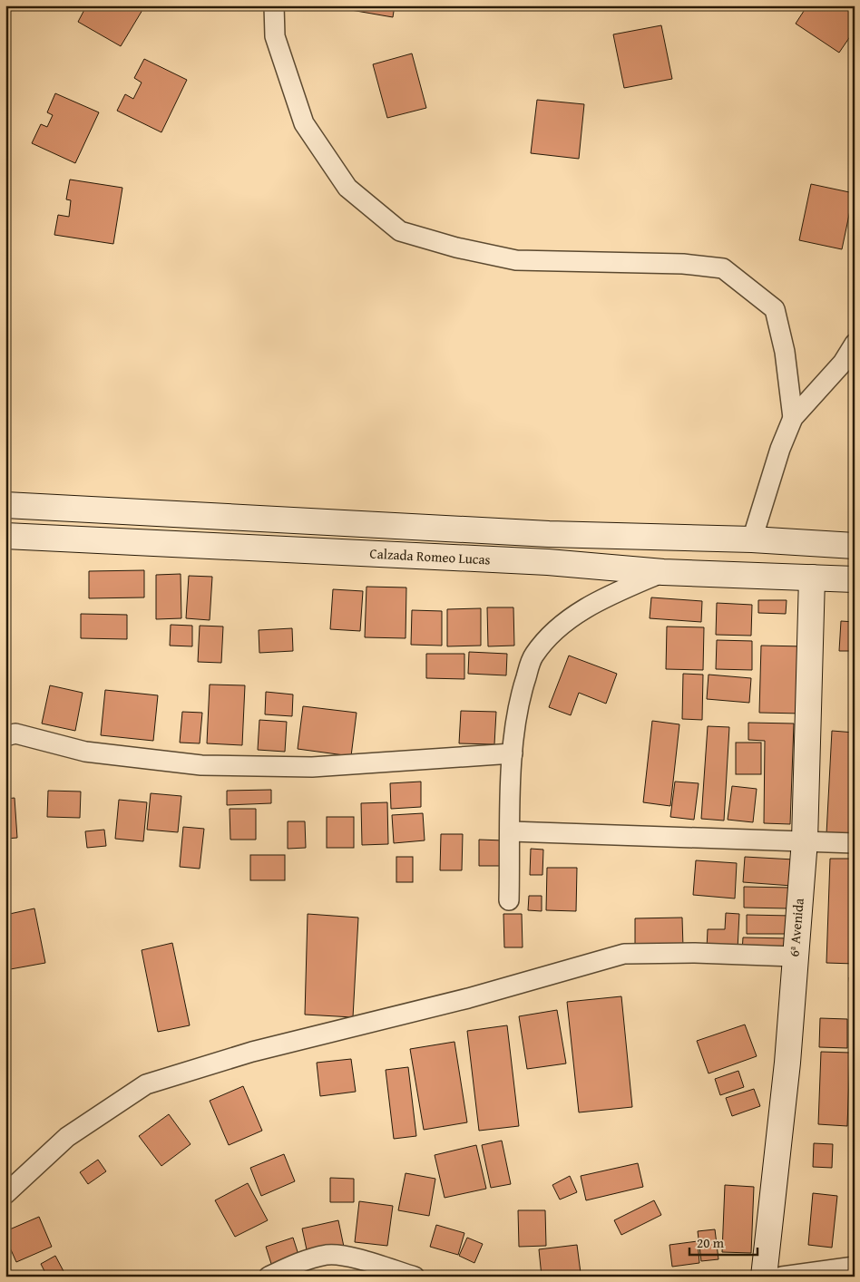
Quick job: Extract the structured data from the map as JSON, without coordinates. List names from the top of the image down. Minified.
{"streets":{"street":["Calzada Romeo Lucas","6ª Avenida"]},"crossings":[["Calzada Romeo Lucas","6ª Avenida"]],"scale_bar":"20 m"}
